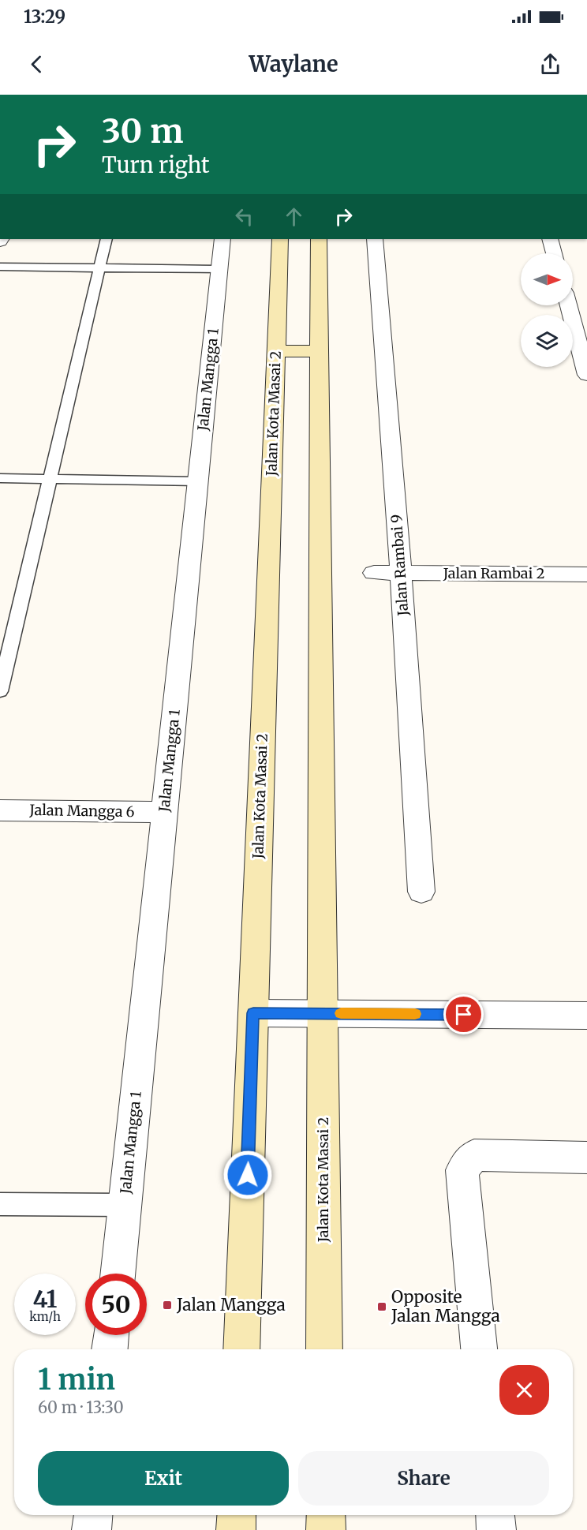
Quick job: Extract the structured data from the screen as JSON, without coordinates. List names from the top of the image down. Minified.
{"streets":{"main road":["Jalan Kota Masai 2"],"street":["Jalan Mangga 1","Jalan Rambai 9","Jalan Rambai 2","Jalan Mangga 6"]},"crossings":[["Jalan Mangga 1","Jalan Mangga 6"],["Jalan Rambai 9","Jalan Rambai 2"]],"places":{"transit":["Jalan Mangga","Opposite Jalan Mangga"]},"north":"right","page":{"status":"13:29","header":"Waylane","turn":["30 m","Turn right"],"speed":"41 km/h","limit":"50","heading":["1 min","60 m · 13:30"],"buttons":["Exit","Share"]}}
